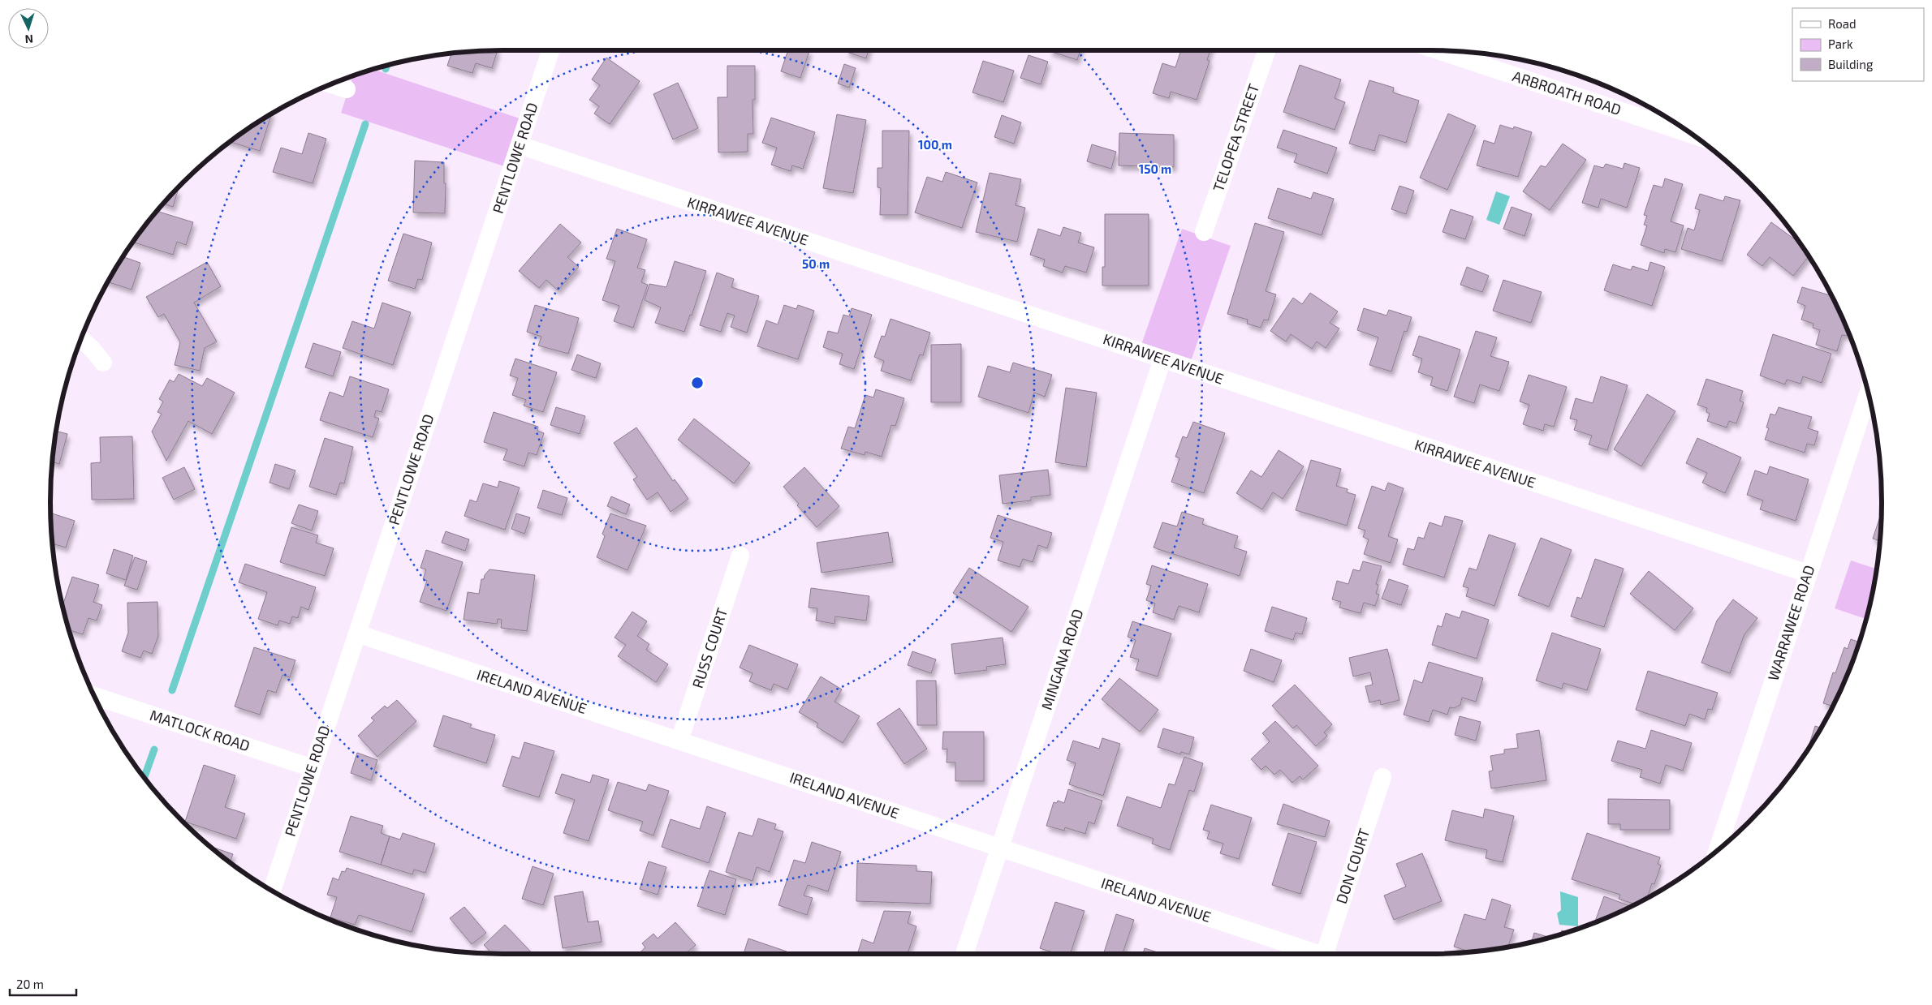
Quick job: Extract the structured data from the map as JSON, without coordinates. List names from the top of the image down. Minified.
{"streets":{"street":["ARBROATH ROAD","TELOPEA STREET","PENTLOWE ROAD","KIRRAWEE AVENUE","WARRAWEE ROAD","RUSS COURT","MINGANA ROAD","IRELAND AVENUE","MATLOCK ROAD","DON COURT"]},"crossings":[["PENTLOWE ROAD","KIRRAWEE AVENUE"],["PENTLOWE ROAD","IRELAND AVENUE"],["PENTLOWE ROAD","MATLOCK ROAD"],["KIRRAWEE AVENUE","WARRAWEE ROAD"],["KIRRAWEE AVENUE","MINGANA ROAD"],["RUSS COURT","IRELAND AVENUE"],["MINGANA ROAD","IRELAND AVENUE"]],"legend":["Road","Park","Building"],"scale_bar":"20 m","north":"bottom","rings":["100 m","150 m","50 m"]}
